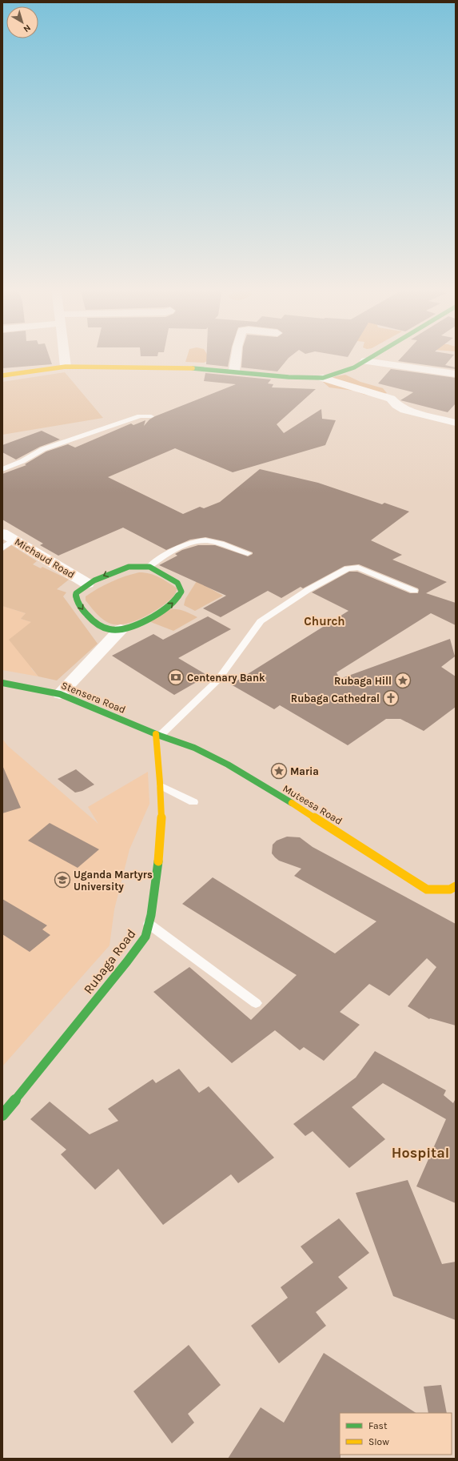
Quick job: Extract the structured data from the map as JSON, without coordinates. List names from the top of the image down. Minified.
{"streets":{"street":["Michaud Road","Stensera Road","Muteesa Road","Rubaga Road"]},"crossings":[["Stensera Road","Muteesa Road"],["Stensera Road","Rubaga Road"],["Muteesa Road","Rubaga Road"]],"districts":["Church","Hospital"],"places":{"bank":["Centenary Bank"],"place":["Rubaga Hill","Maria"],"church":["Rubaga Cathedral"],"school or university":["Uganda Martyrs University"]},"legend":["Fast","Slow"],"north":"bottom right"}
